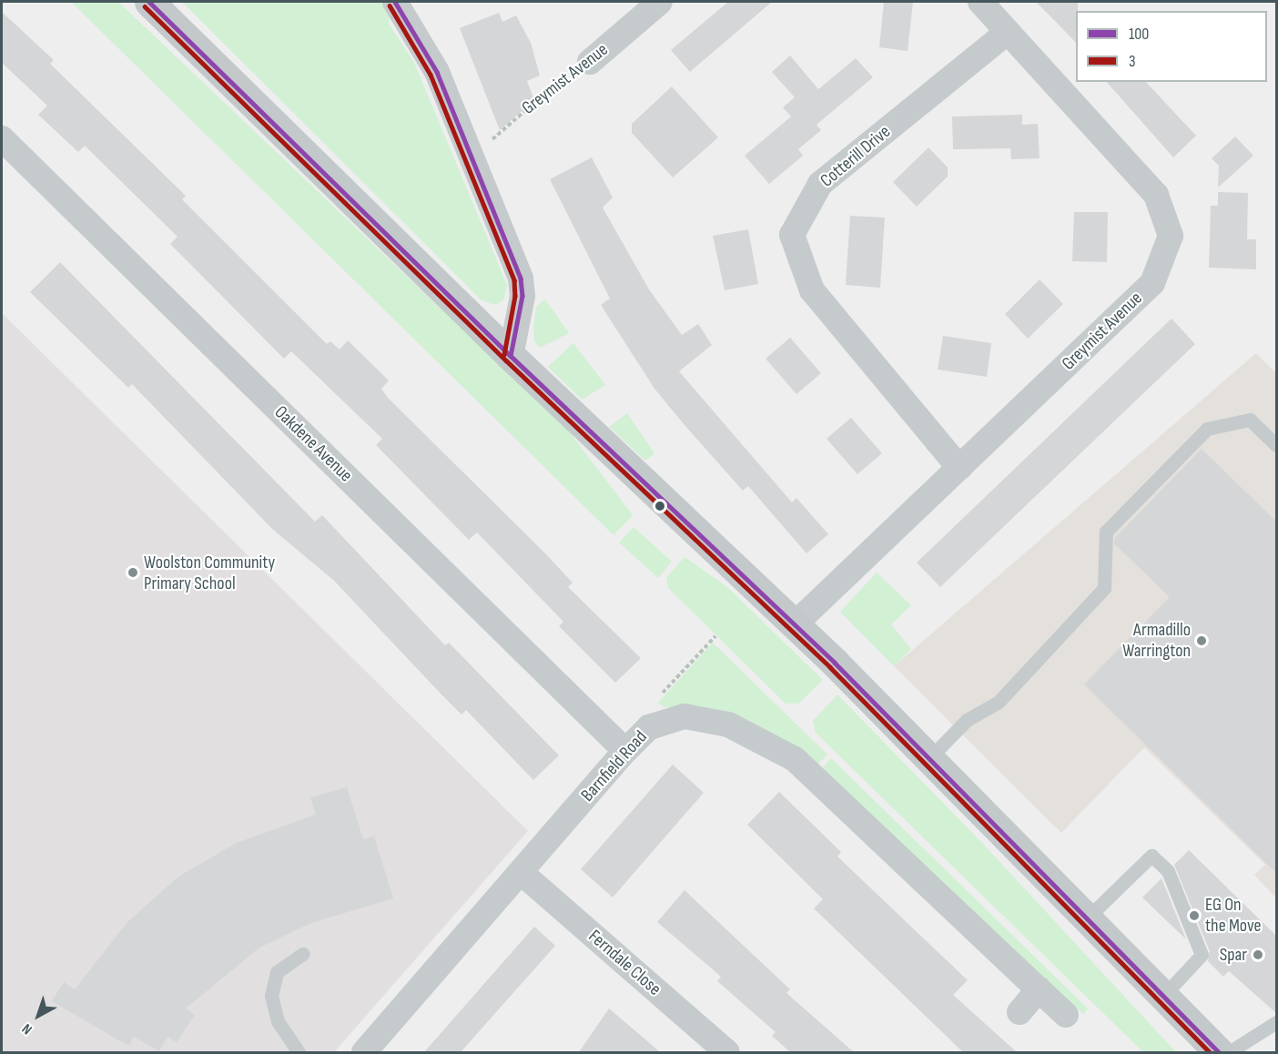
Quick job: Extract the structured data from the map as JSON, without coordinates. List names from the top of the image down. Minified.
{"streets":{"street":["Greymist Avenue","Cotterill Drive","Oakdene Avenue","Barnfield Road","Ferndale Close"]},"crossings":[["Greymist Avenue","Cotterill Drive"],["Oakdene Avenue","Barnfield Road"],["Barnfield Road","Ferndale Close"]],"places":["Woolston Community Primary School","Armadillo Warrington","EG On the Move","Spar"],"lines":["transit line 100","transit line 3"],"legend":["100","3"],"north":"bottom left"}
